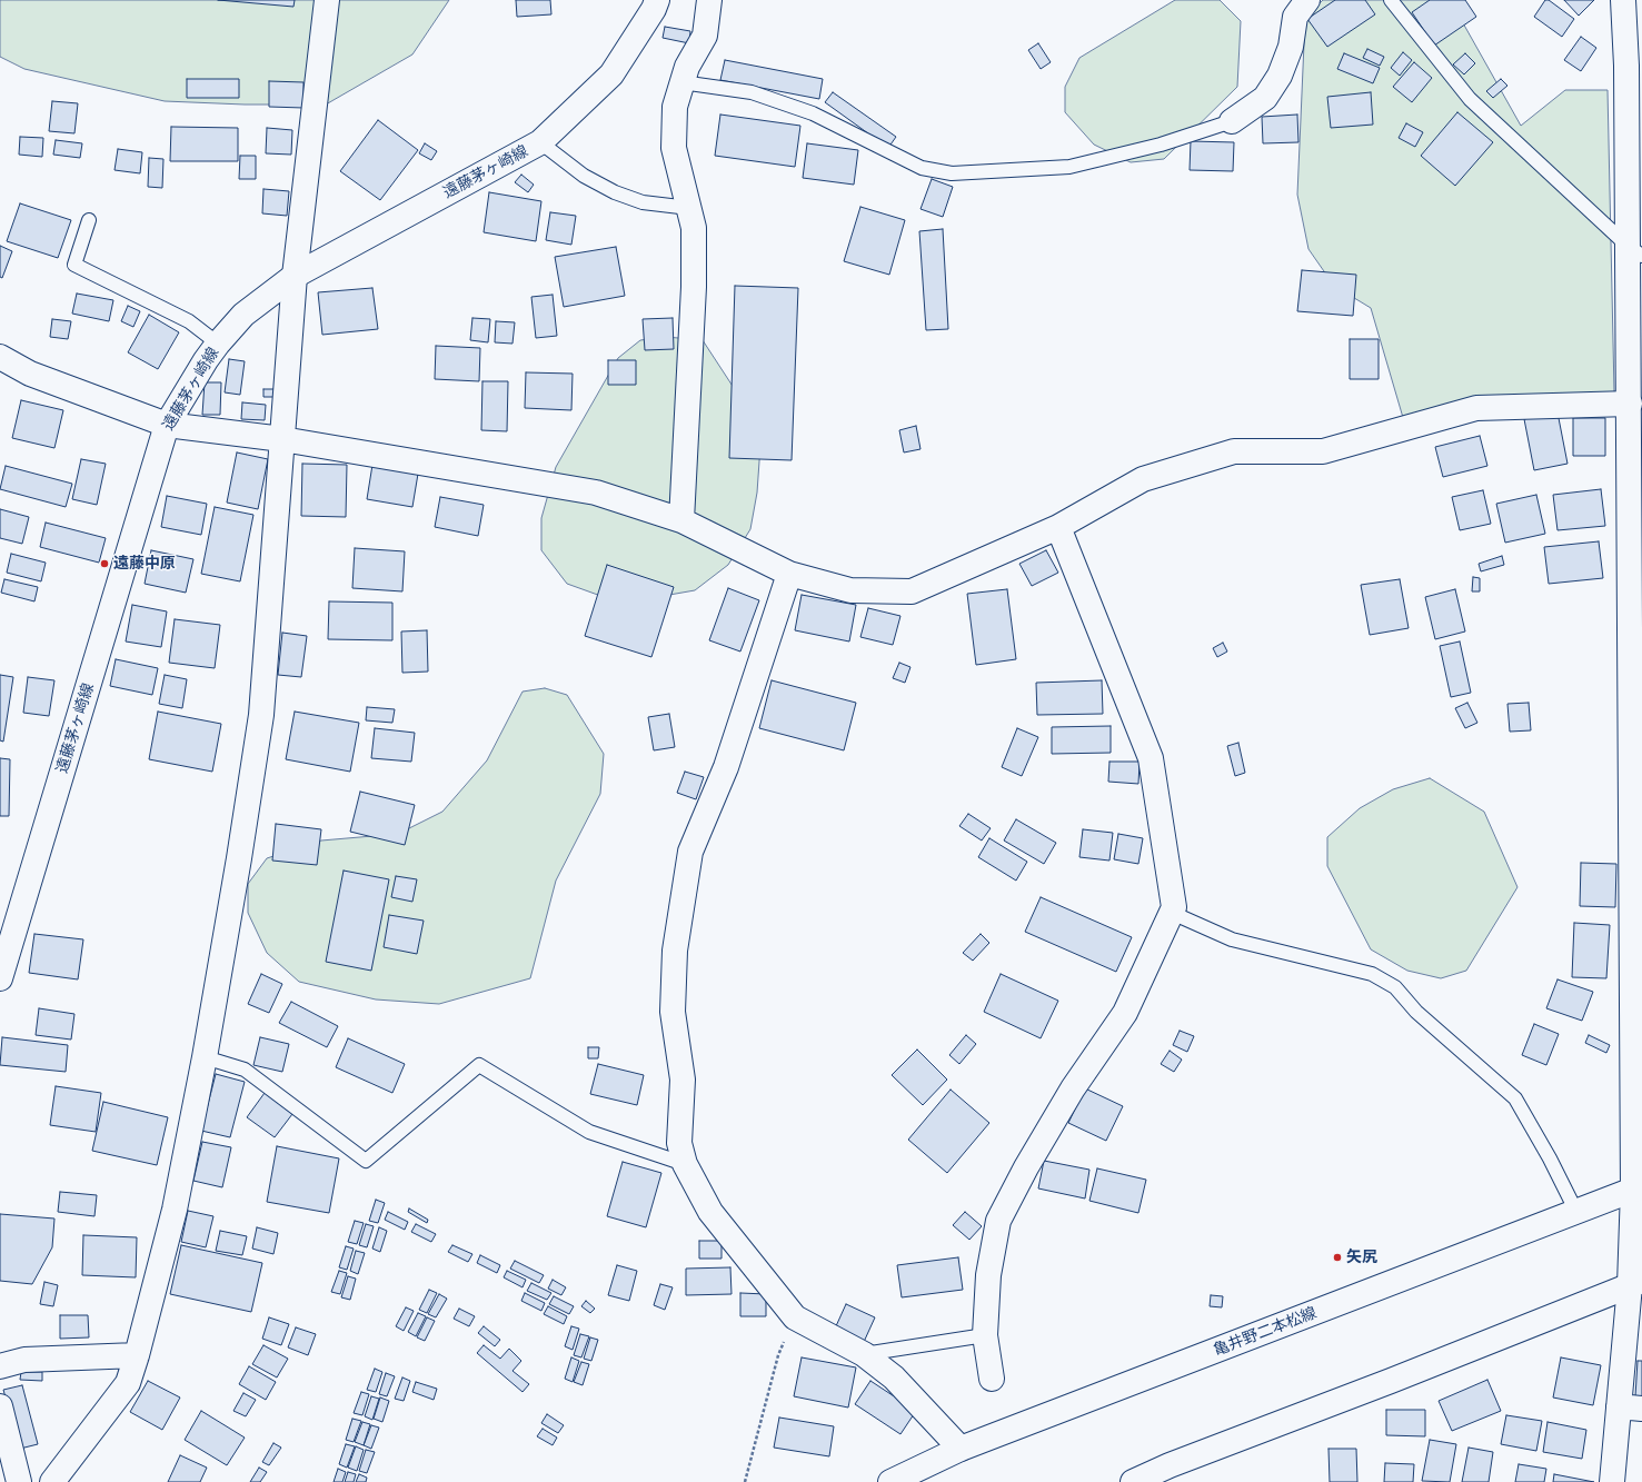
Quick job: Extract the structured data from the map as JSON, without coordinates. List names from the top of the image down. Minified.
{"streets":{"street":["遠藤茅ヶ崎線","亀井野二本松線"]},"places":["遠藤中原","矢尻"]}
